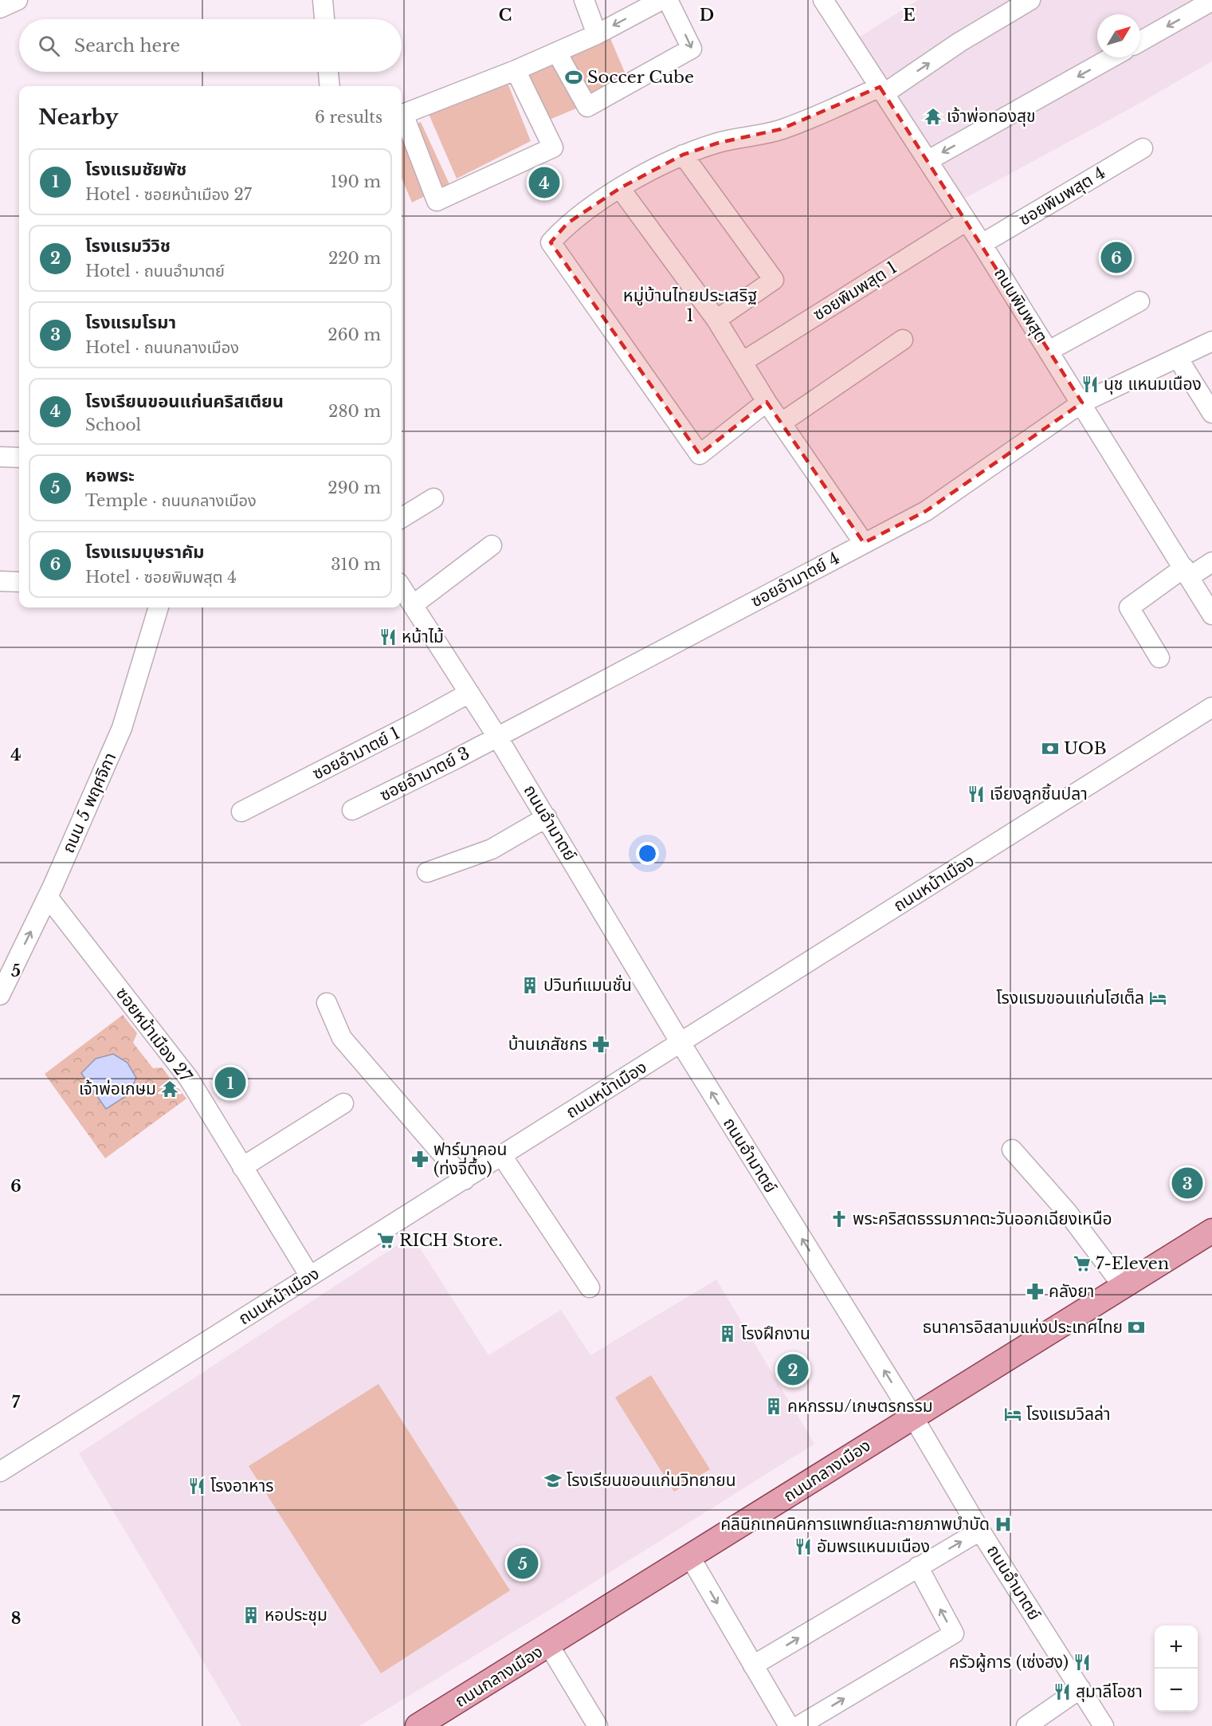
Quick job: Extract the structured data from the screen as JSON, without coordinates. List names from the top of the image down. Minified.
{"streets":{"main road":["ถนนกลางเมือง"],"street":["ซอยพิมพสุต 4","ซอยพิมพสุต 1","ถนนพิมพสุต","ซอยอำมาตย์ 4","ซอยอำมาตย์ 1","ซอยอำมาตย์ 3","ถนน 5 พฤศจิกา","ถนนอำมาตย์","ถนนหน้าเมือง","ซอยหน้าเมือง 27"]},"crossings":[["ซอยพิมพสุต 4","ถนนพิมพสุต"],["ซอยพิมพสุต 1","ถนนพิมพสุต"],["ถนนพิมพสุต","ซอยอำมาตย์ 4"],["ซอยอำมาตย์ 4","ซอยอำมาตย์ 3"],["ซอยอำมาตย์ 4","ถนนอำมาตย์"],["ซอยอำมาตย์ 1","ถนนอำมาตย์"],["ซอยอำมาตย์ 3","ถนนอำมาตย์"],["ถนน 5 พฤศจิกา","ซอยหน้าเมือง 27"],["ถนนอำมาตย์","ถนนหน้าเมือง"],["ถนนอำมาตย์","ถนนกลางเมือง"],["ถนนหน้าเมือง","ซอยหน้าเมือง 27"]],"districts":["หมู่บ้านไทยประเสริฐ 1"],"places":{"sports":["Soccer Cube"],"temple":["เจ้าพ่อทองสุข","เจ้าพ่อเกษม"],"restaurant":["นุช แหนมเนือง","หน้าไม้","เจียงลูกชิ้นปลา","โรงอาหาร","อัมพรแหนมเนือง","ครัวผู้การ (เซ่งฮง)","สุมาลีโอชา"],"bank":["UOB","ธนาคารอิสลามแห่งประเทศไทย"],"building":["ปวินท์แมนชั่น","โรงฝึกงาน","คหกรรม/เกษตรกรรม","หอประชุม"],"hotel":["โรงแรมขอนแก่นโฮเต็ล","โรงแรมวิลล่า"],"pharmacy":["บ้านเภสัชกร","ฟาร์มาคอน (ท่งจี่ตึ้ง)","คลังยา"],"church":["พระคริสตธรรมภาคตะวันออกเฉียงเหนือ"],"supermarket":["RICH Store.","7-Eleven"],"school or university":["โรงเรียนขอนแก่นวิทยายน"],"hospital":["คลินิกเทคนิคการแพทย์และกายภาพบำบัด"]},"north":"top right","page":{"search":"Search here","heading":["Nearby","6 results"],"list":[{"mark":"1","name":"โรงแรมชัยพัช","note":"Hotel · ซอยหน้าเมือง 27","value":"190 m"},{"mark":"2","name":"โรงแรมวีวิช","note":"Hotel · ถนนอำมาตย์","value":"220 m"},{"mark":"3","name":"โรงแรมโรมา","note":"Hotel · ถนนกลางเมือง","value":"260 m"},{"mark":"4","name":"โรงเรียนขอนแก่นคริสเตียน","note":"School","value":"280 m"},{"mark":"5","name":"หอพระ","note":"Temple · ถนนกลางเมือง","value":"290 m"},{"mark":"6","name":"โรงแรมบุษราคัม","note":"Hotel · ซอยพิมพสุต 4","value":"310 m"}],"pins":["4","6","1","3","2","5"],"map_buttons":["+","−"]},"grid":{"columns":["C","D","E"],"rows":["4","5","6","7","8"]}}
